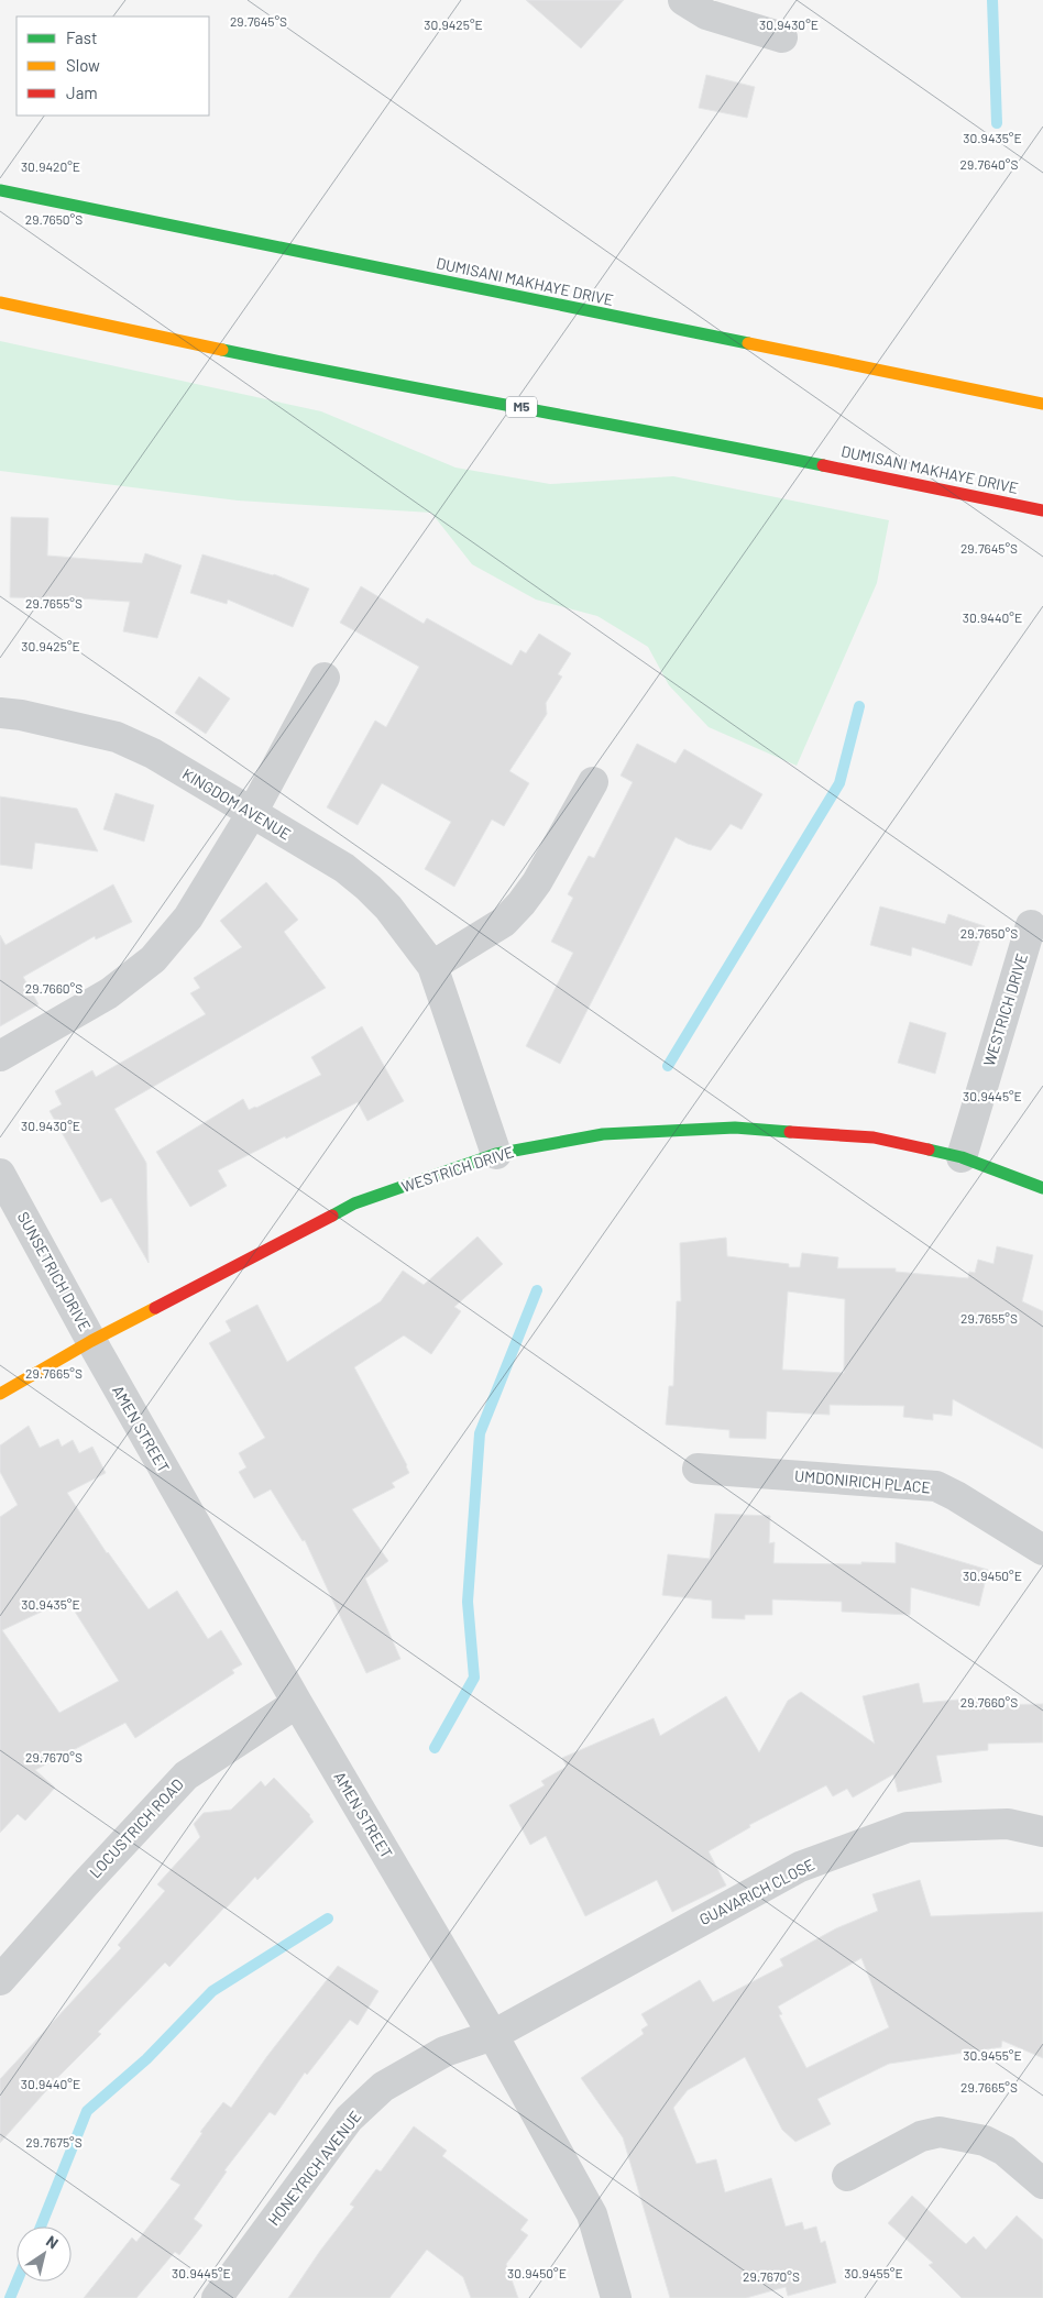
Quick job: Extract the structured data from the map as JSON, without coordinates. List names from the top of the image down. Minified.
{"streets":{"main road":["DUMISANI MAKHAYE DRIVE","M5","WESTRICH DRIVE"],"street":["KINGDOM AVENUE","SUNSETRICH DRIVE","AMEN STREET","UMDONIRICH PLACE","LOCUSTRICH ROAD","GUAVARICH CLOSE","HONEYRICH AVENUE"]},"crossings":[["KINGDOM AVENUE","WESTRICH DRIVE"],["WESTRICH DRIVE","SUNSETRICH DRIVE"],["WESTRICH DRIVE","AMEN STREET"],["SUNSETRICH DRIVE","AMEN STREET"],["AMEN STREET","LOCUSTRICH ROAD"],["AMEN STREET","GUAVARICH CLOSE"],["AMEN STREET","HONEYRICH AVENUE"],["GUAVARICH CLOSE","HONEYRICH AVENUE"]],"legend":["Fast","Slow","Jam"],"north":"top right","coordinates":["29.7645°S","30.9425°E","30.9430°E","30.9435°E","29.7640°S","30.9420°E","29.7650°S","29.7655°S","30.9440°E","29.7660°S","30.9445°E","29.7665°S","30.9450°E","29.7670°S","30.9455°E","29.7675°S"]}
